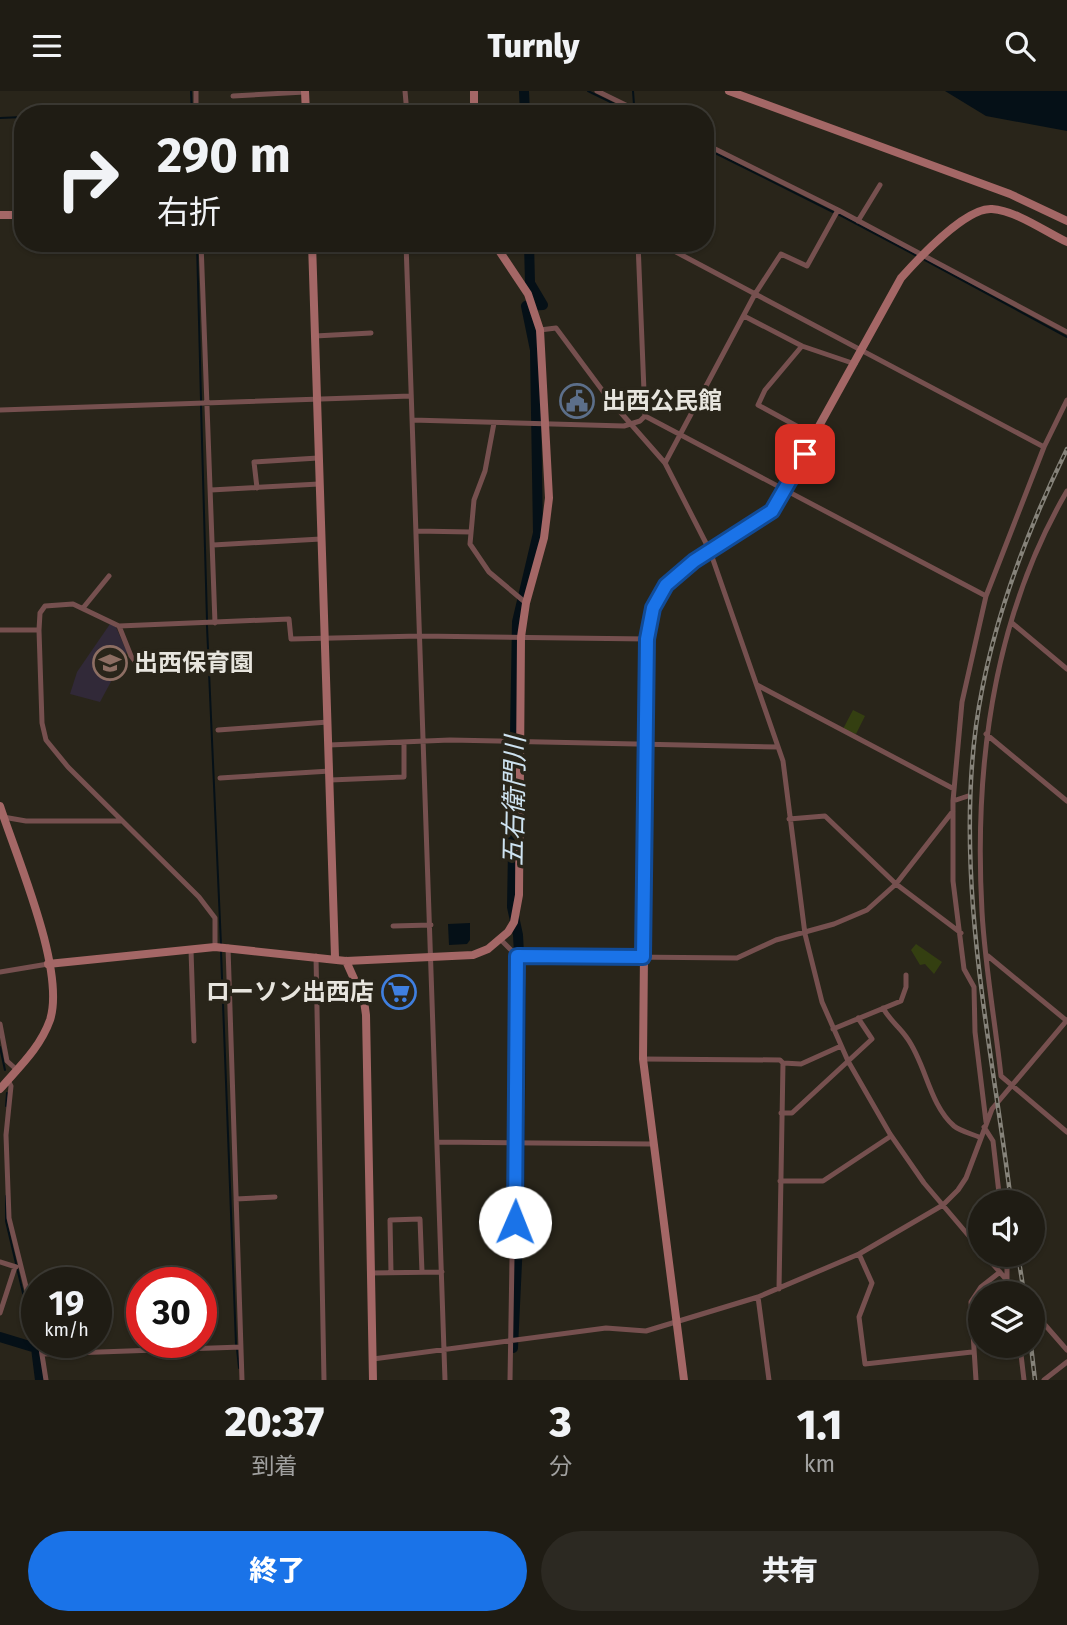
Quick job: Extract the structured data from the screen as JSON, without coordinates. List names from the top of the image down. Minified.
{"water":["五右衛門川"],"places":{"public building":["出西公民館"],"school or university":["出西保育園"],"supermarket":["ローソン出西店"]},"page":{"header":"Turnly","turn":["290 m","右折"],"speed":"19 km/h","limit":"30","eta":["20:37","到着","3","分","1.1","km"],"buttons":["終了","共有"]}}
